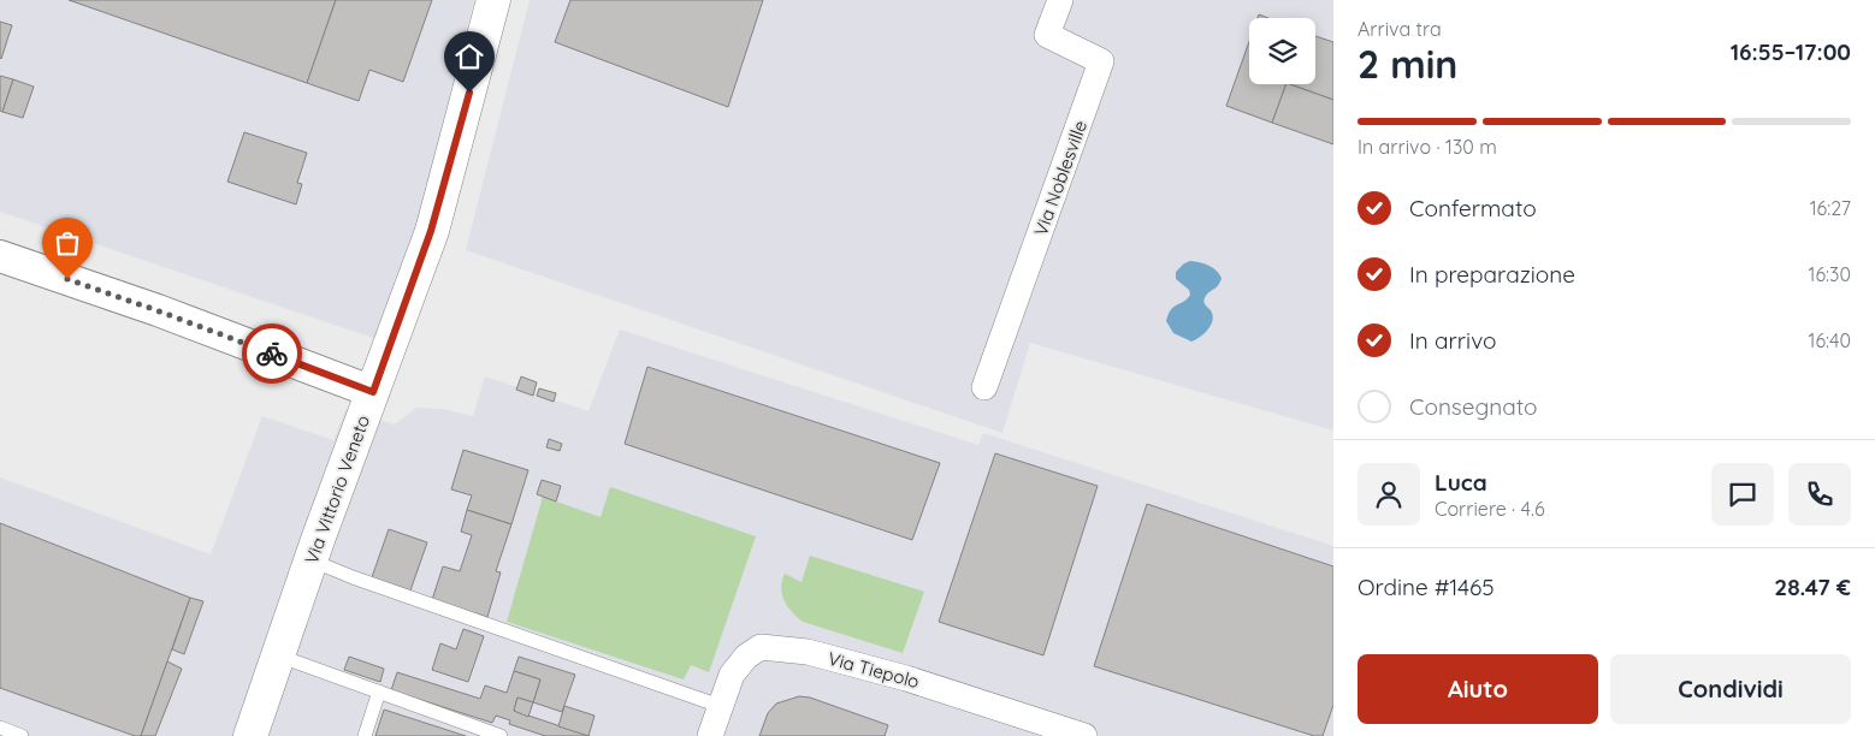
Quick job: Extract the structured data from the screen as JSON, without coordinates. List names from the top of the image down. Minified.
{"streets":{"main road":["Via Vittorio Veneto"],"street":["Via Noblesville","Via Tiepolo"]},"page":{"heading":["2 min","Arriva tra","16:55–17:00"],"panel":["Luca","Corriere · 4.6","Ordine #1465","28.47 €"],"bar":"In arrivo · 130 m","list":[["Confermato","16:27"],["In preparazione","16:30"],["In arrivo","16:40"],"Consegnato"],"buttons":["Aiuto","Condividi"]}}
